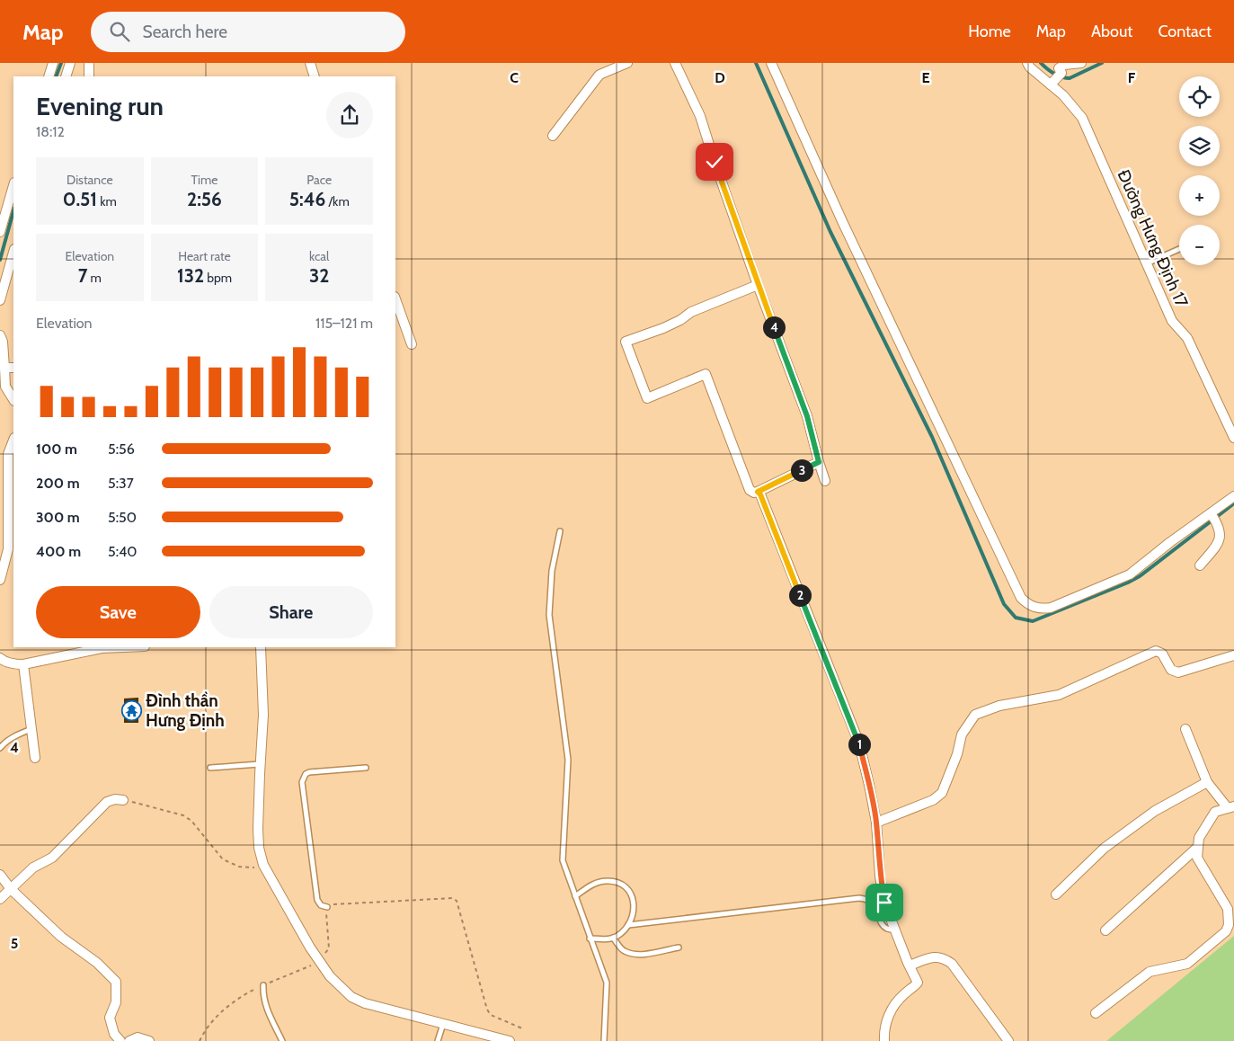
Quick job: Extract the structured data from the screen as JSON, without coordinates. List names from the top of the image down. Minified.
{"streets":{"street":["Đường Hưng Định 17"]},"places":{"temple":["Đình thần Hưng Định"]},"page":{"header":"Map","search":"Search here","nav":["Home","Map","About","Contact"],"map_buttons":["+","−"],"heading":["Evening run","18:12"],"stats":[["Distance","0.51 km"],["Time","2:56"],["Pace","5:46 /km"],["Elevation","7 m"],["Heart rate","132 bpm"],["kcal","32"]],"chart":["Elevation","115–121 m"],"pins":["4","3","2","1"],"list":[{"name":"100 m","note":"5:56"},{"name":"200 m","note":"5:37"},{"name":"300 m","note":"5:50"},{"name":"400 m","note":"5:40"}],"buttons":["Save","Share"]},"grid":{"columns":["C","D","E","F"],"rows":["4","5"]}}
